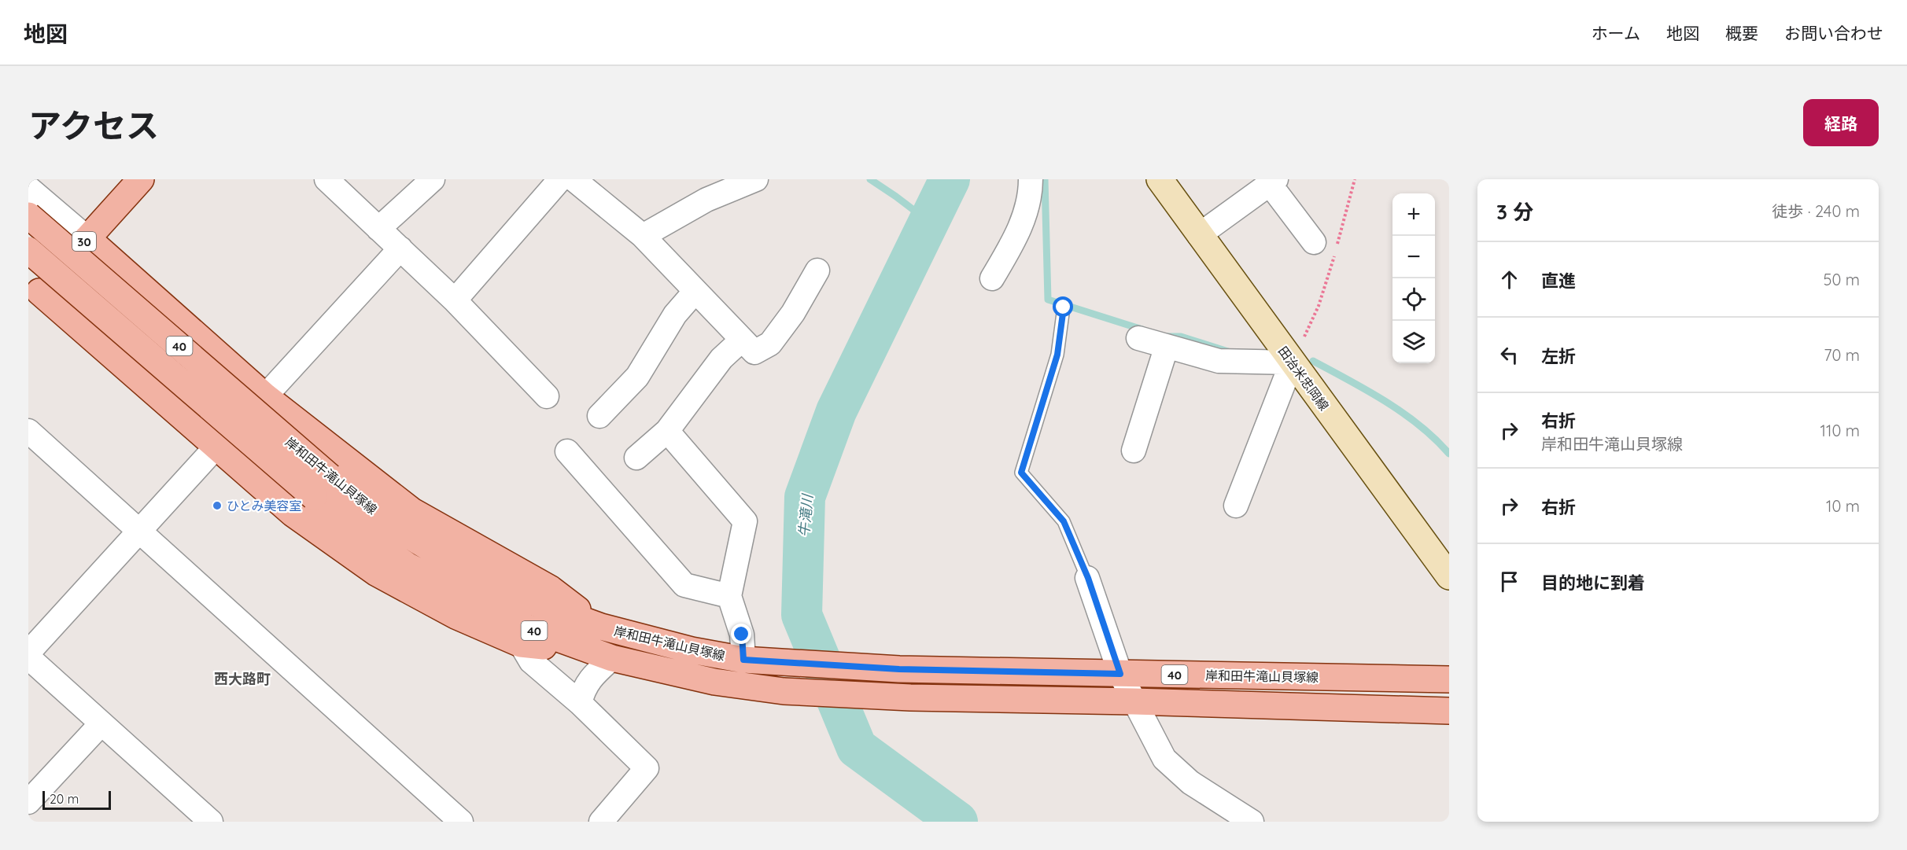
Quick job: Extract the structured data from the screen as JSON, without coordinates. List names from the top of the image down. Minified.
{"streets":{"main road":["30","40","田治米忠岡線","岸和田牛滝山貝塚線"]},"districts":["西大路町"],"water":["牛滝川"],"places":["ひとみ美容室"],"scale_bar":"20 m","page":{"header":"地図","nav":["ホーム","地図","概要","お問い合わせ"],"title":"アクセス","buttons":"経路","heading":["3 分","徒歩 · 240 m"],"map_buttons":["+","−"],"list":[["直進","50 m"],["左折","70 m"],["右折","岸和田牛滝山貝塚線","110 m"],["右折","10 m"],"目的地に到着"],"scale":"20 m"}}
